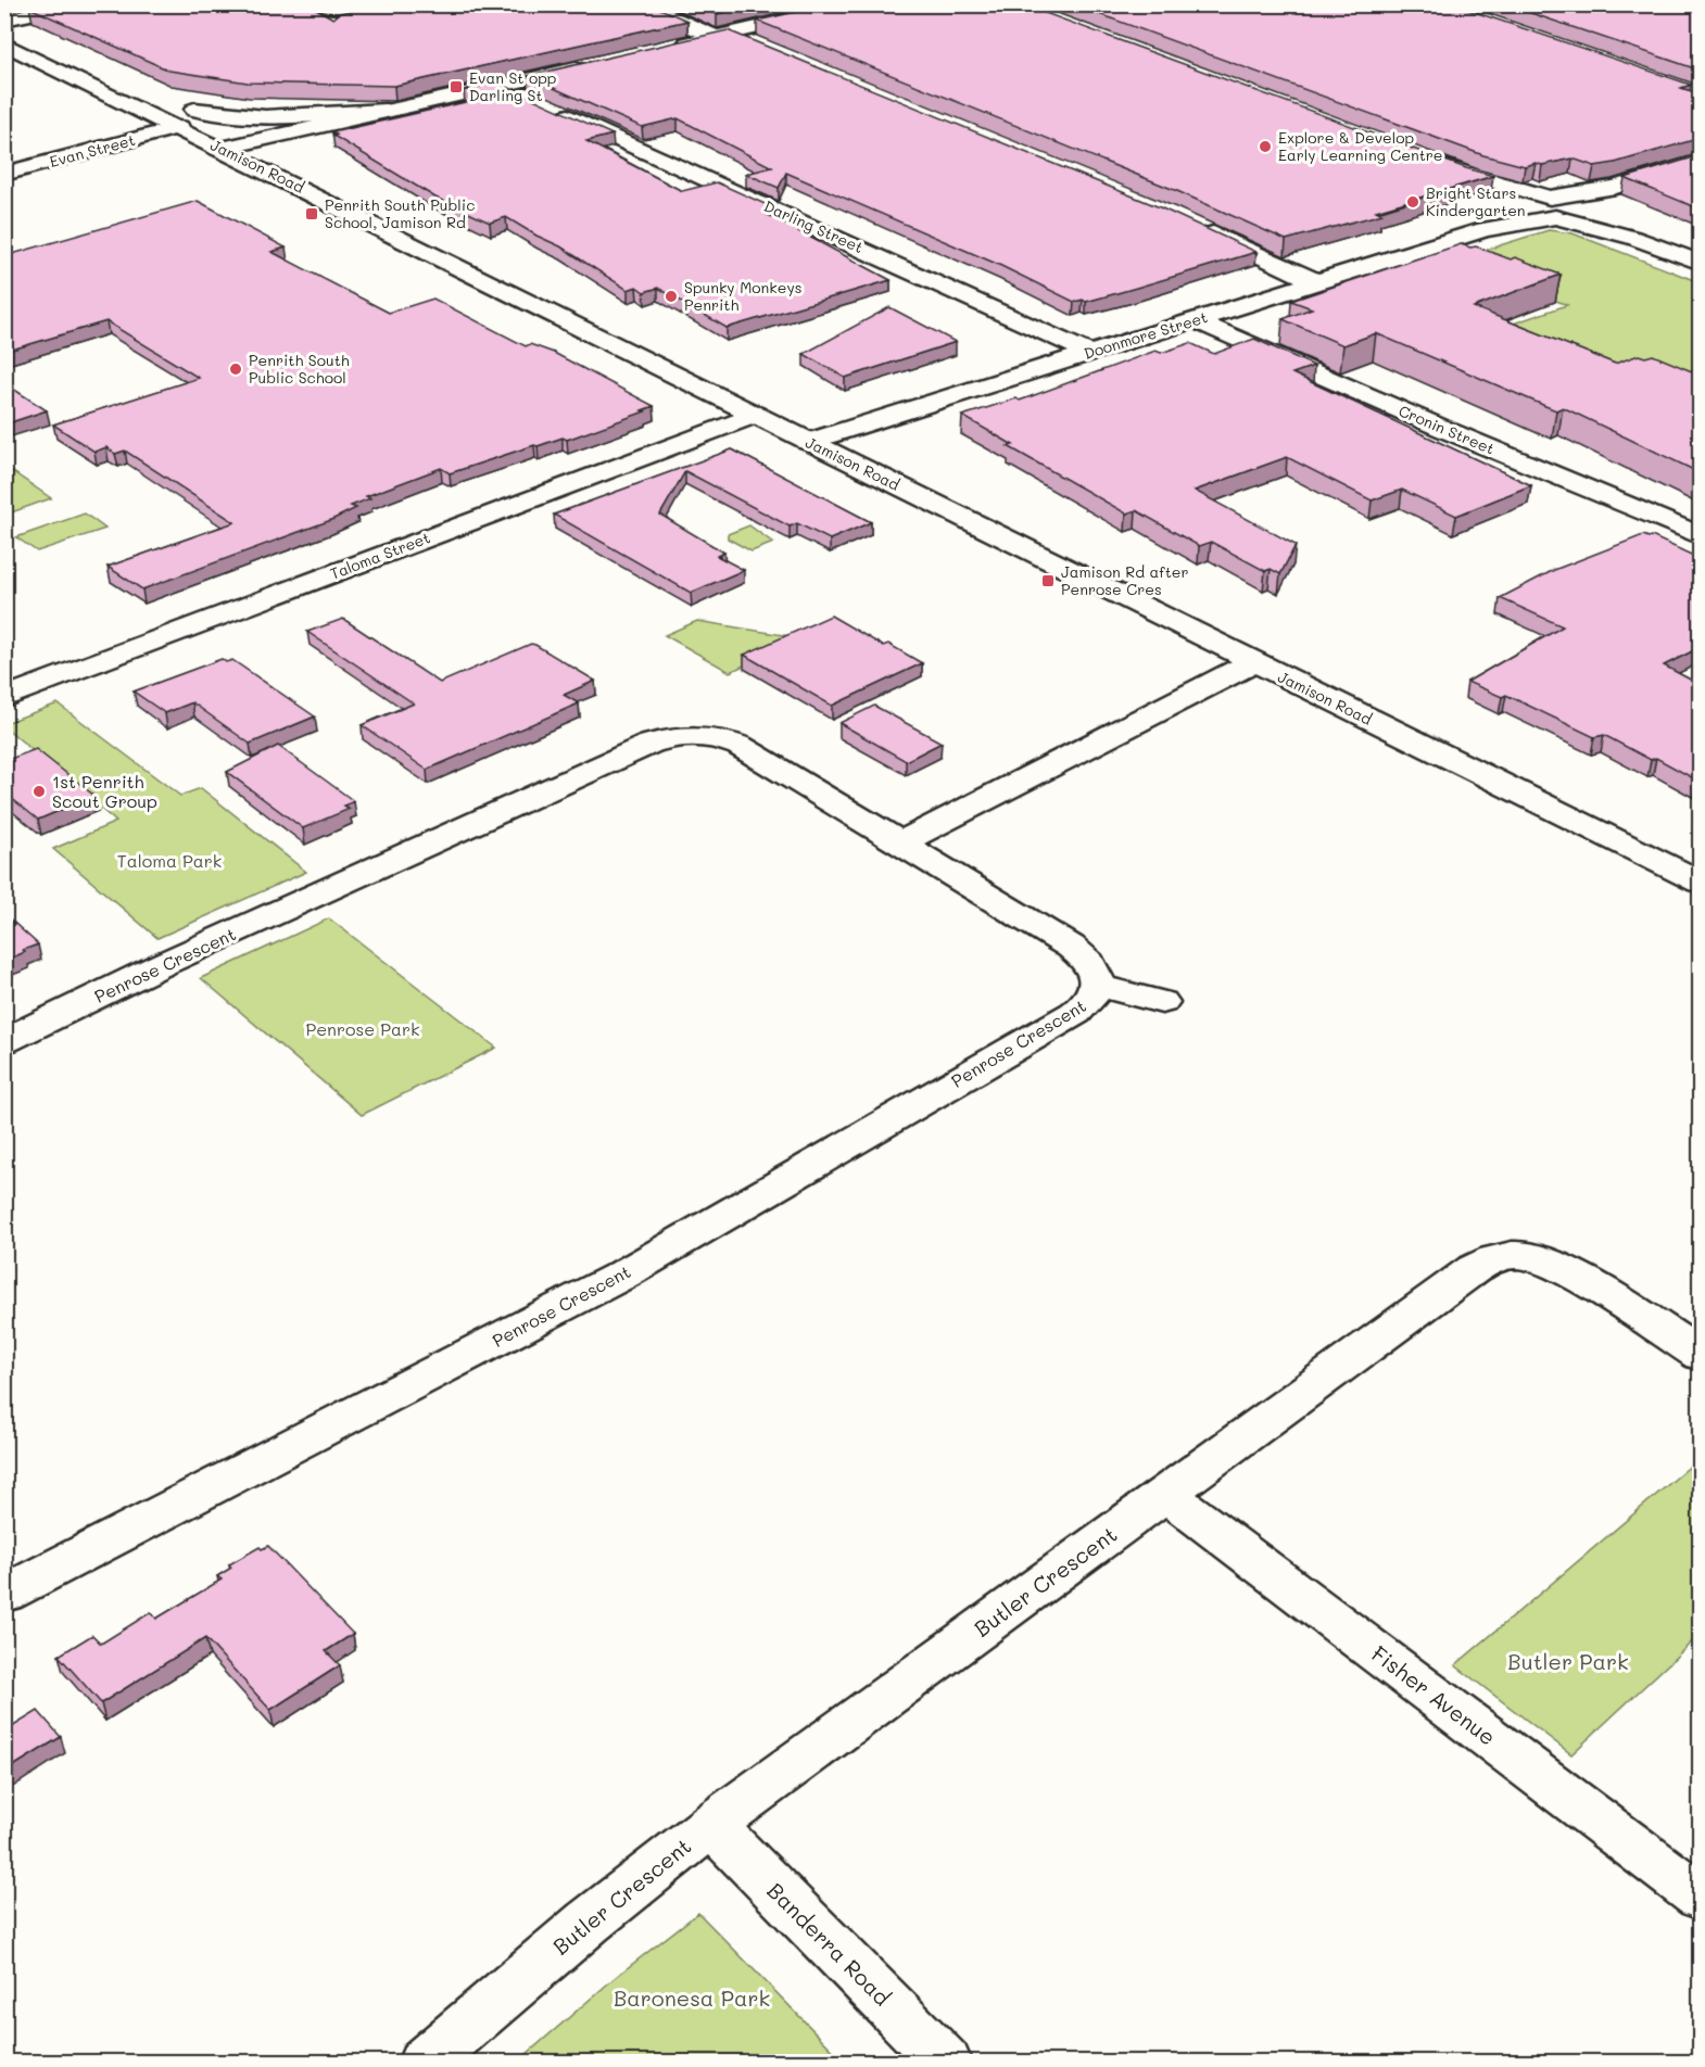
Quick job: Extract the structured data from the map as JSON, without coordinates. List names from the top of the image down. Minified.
{"streets":{"street":["Evan Street","Jamison Road","Darling Street","Doonmore Street","Cronin Street","Taloma Street","Penrose Crescent","Butler Crescent","Fisher Avenue","Banderra Road"]},"crossings":[["Evan Street","Jamison Road"],["Jamison Road","Doonmore Street"],["Jamison Road","Taloma Street"],["Darling Street","Doonmore Street"],["Doonmore Street","Cronin Street"],["Butler Crescent","Fisher Avenue"],["Butler Crescent","Banderra Road"]],"parks":["Taloma Park","Penrose Park","Butler Park","Baronesa Park"],"places":{"transit":["Evan St opp Darling St","Penrith South Public School, Jamison Rd","Jamison Rd after Penrose Cres"],"other":["Explore & Develop Early Learning Centre","Bright Stars Kindergarten","Spunky Monkeys Penrith","Penrith South Public School","1st Penrith Scout Group"]}}
